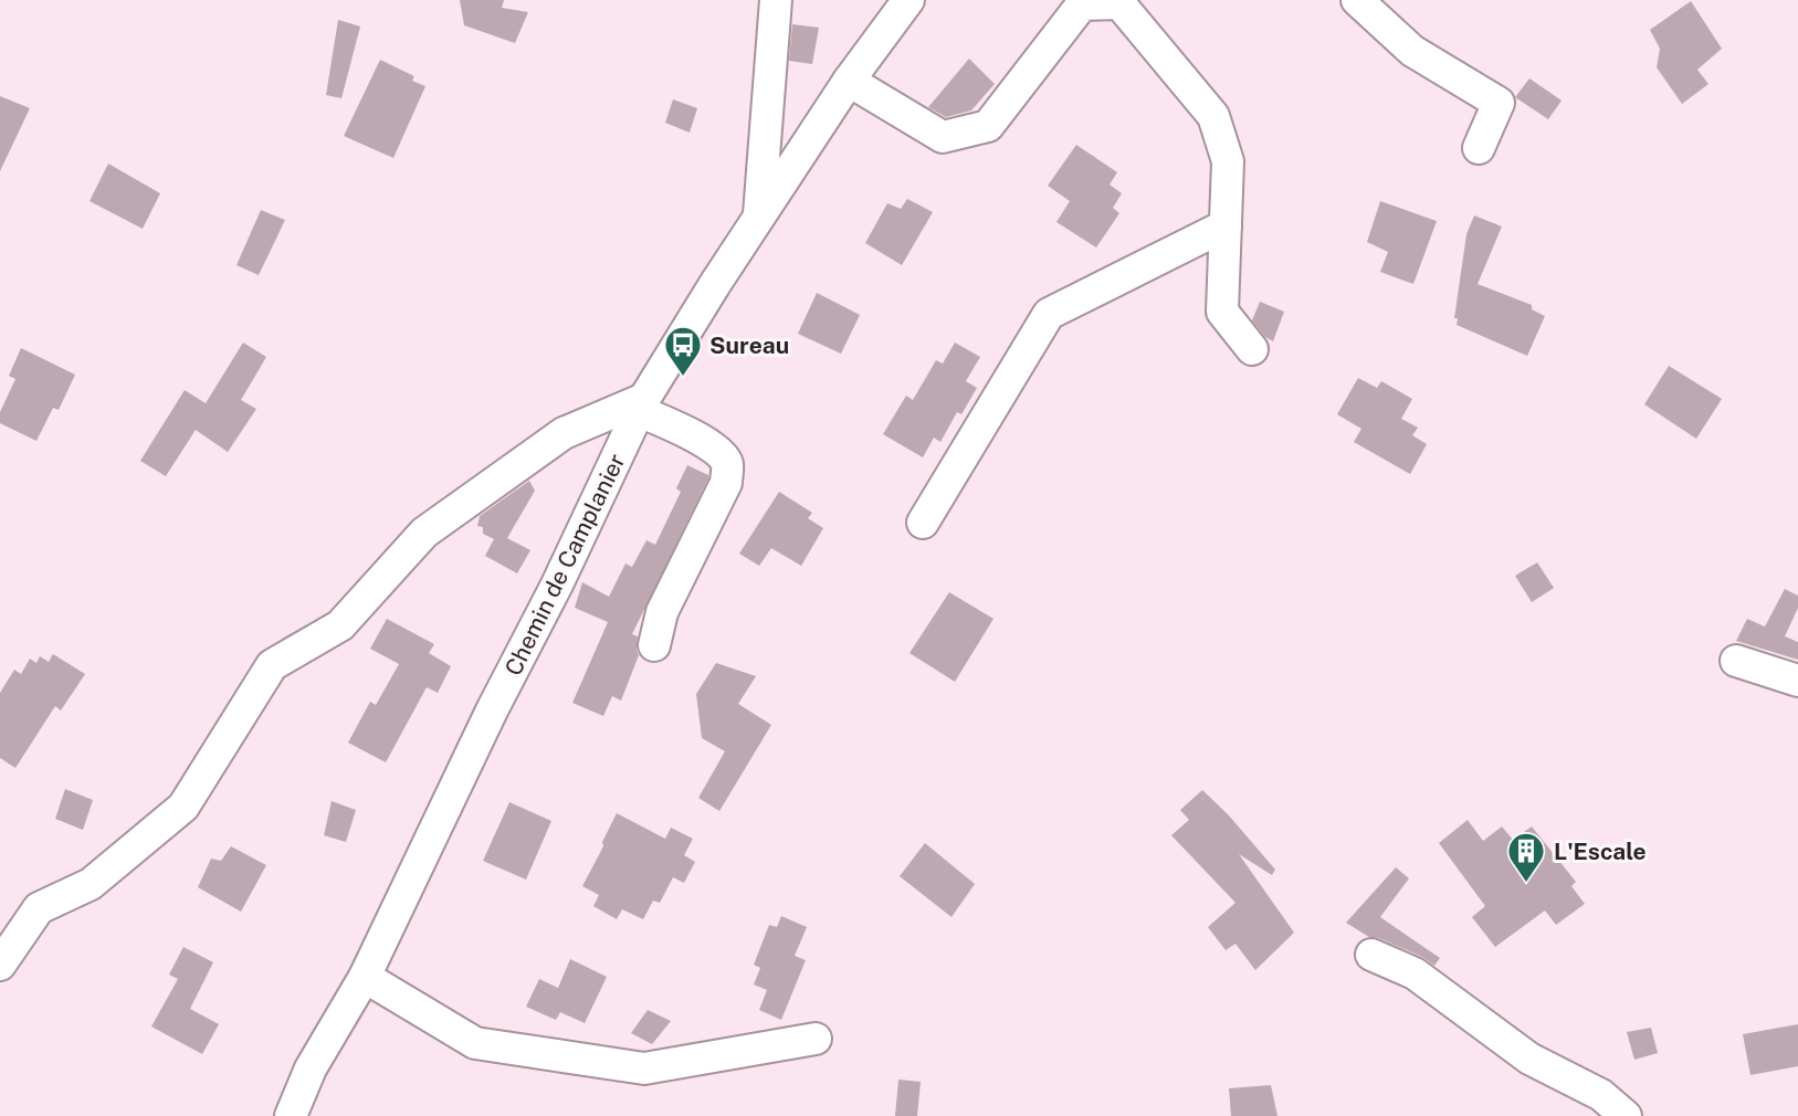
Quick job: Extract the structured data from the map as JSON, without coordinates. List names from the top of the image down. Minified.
{"streets":{"street":["Chemin de Camplanier"]},"places":{"bus stop":["Sureau"],"building":["L'Escale"]}}
